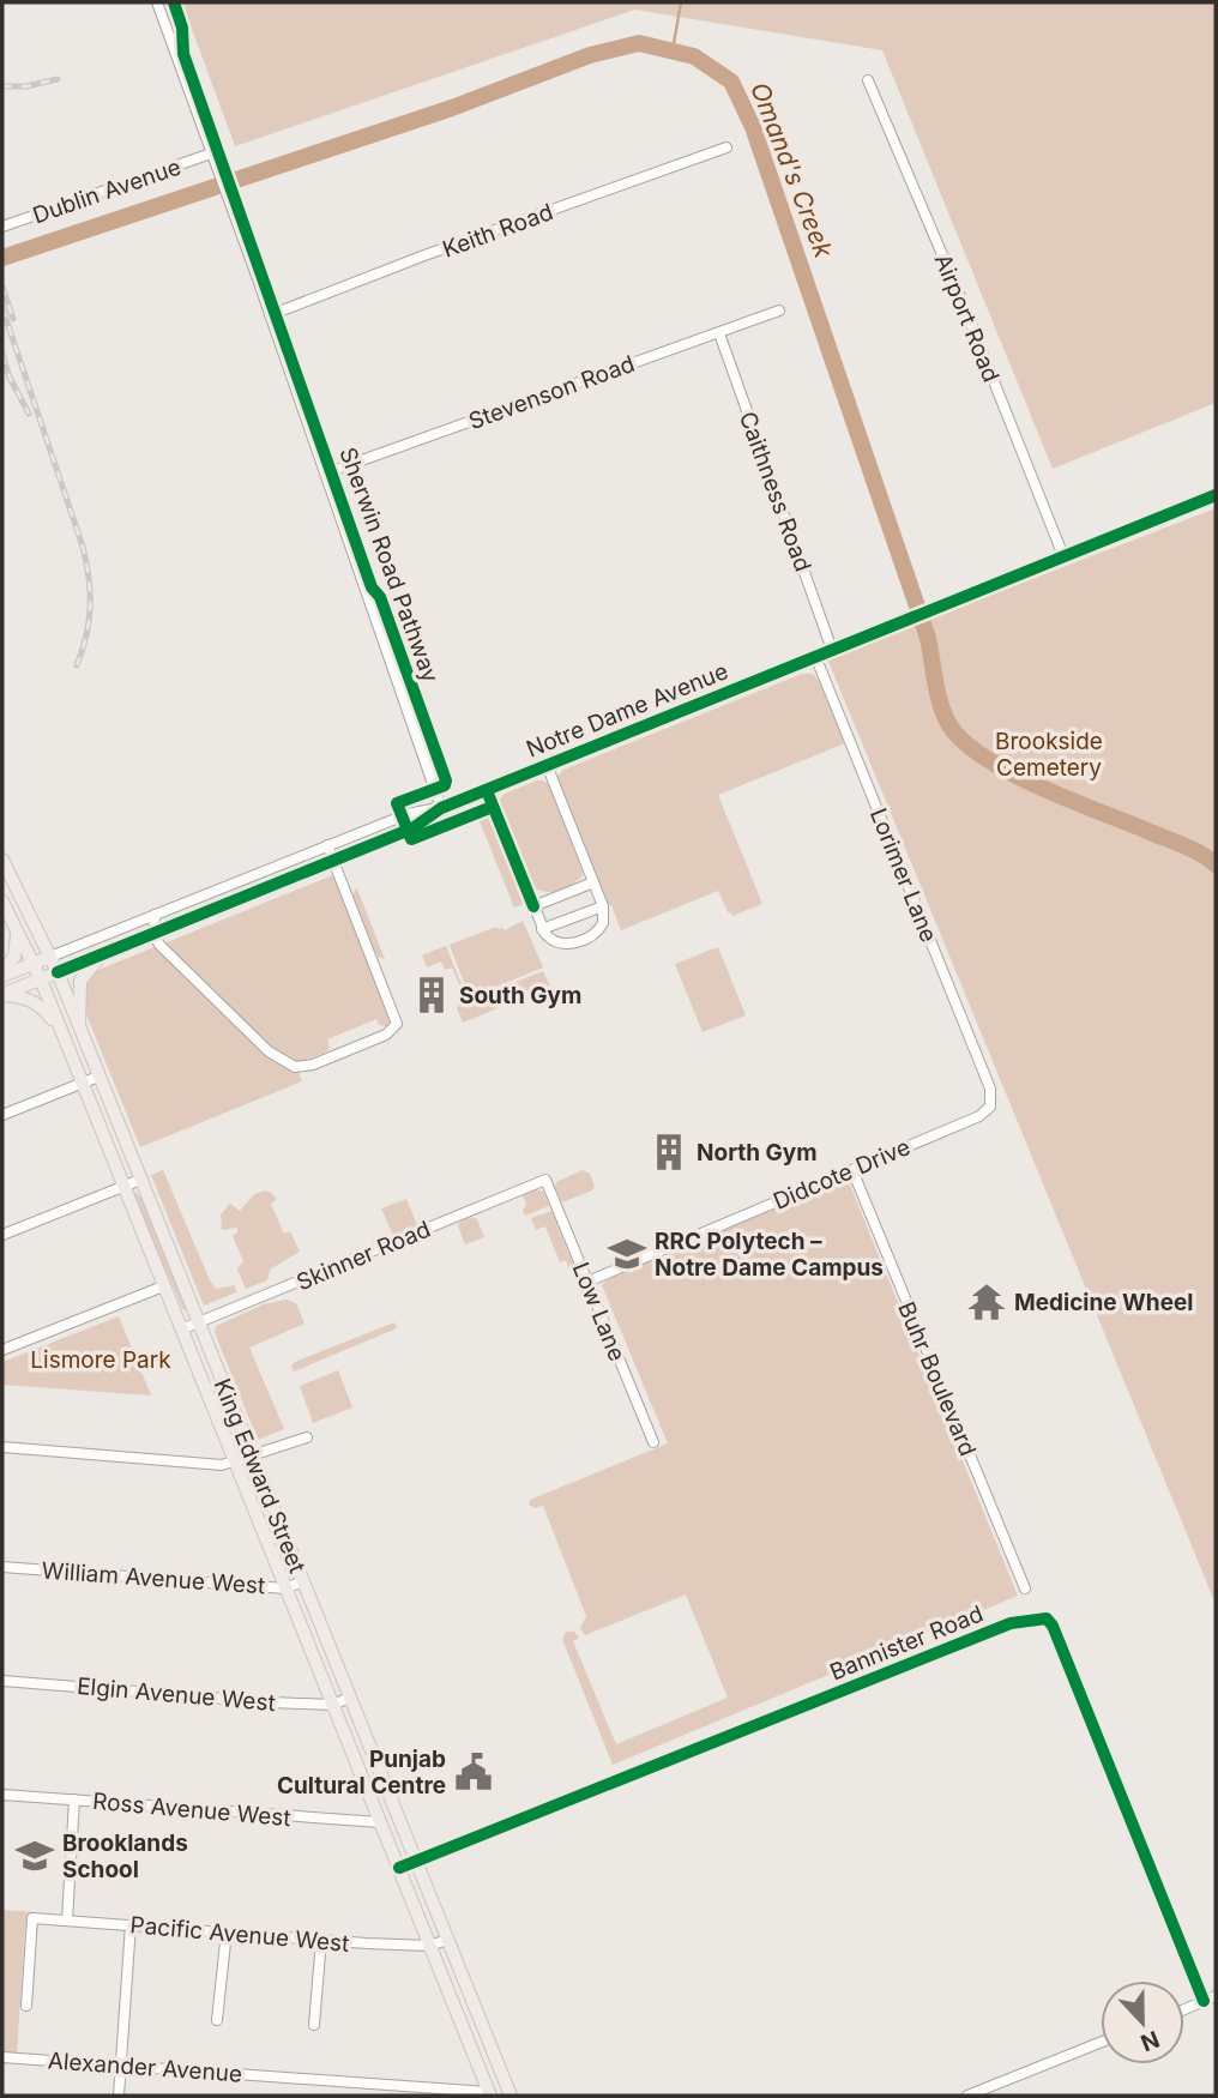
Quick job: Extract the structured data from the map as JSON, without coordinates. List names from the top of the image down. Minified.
{"streets":{"main road":["Notre Dame Avenue","King Edward Street"],"street":["Dublin Avenue","Keith Road","Airport Road","Stevenson Road","Caithness Road","Lorimer Lane","Didcote Drive","Skinner Road","Low Lane","Buhr Boulevard","William Avenue West","Bannister Road","Elgin Avenue West","Ross Avenue West","Pacific Avenue West","Alexander Avenue"],"cycle path":["Sherwin Road Pathway"]},"crossings":[["Airport Road","Notre Dame Avenue"],["Stevenson Road","Caithness Road"],["Caithness Road","Notre Dame Avenue"],["Notre Dame Avenue","Lorimer Lane"],["Notre Dame Avenue","King Edward Street"],["Lorimer Lane","Didcote Drive"],["Didcote Drive","Low Lane"],["Didcote Drive","Buhr Boulevard"],["Skinner Road","Low Lane"],["Skinner Road","King Edward Street"],["King Edward Street","William Avenue West"],["King Edward Street","Bannister Road"],["King Edward Street","Elgin Avenue West"],["King Edward Street","Ross Avenue West"],["King Edward Street","Pacific Avenue West"],["King Edward Street","Alexander Avenue"]],"water":["Omand's Creek"],"parks":["Brookside Cemetery","Lismore Park"],"places":{"building":["South Gym","North Gym"],"school or university":["RRC Polytech – Notre Dame Campus","Brooklands School"],"temple":["Medicine Wheel"],"public building":["Punjab Cultural Centre"]},"north":"bottom"}
